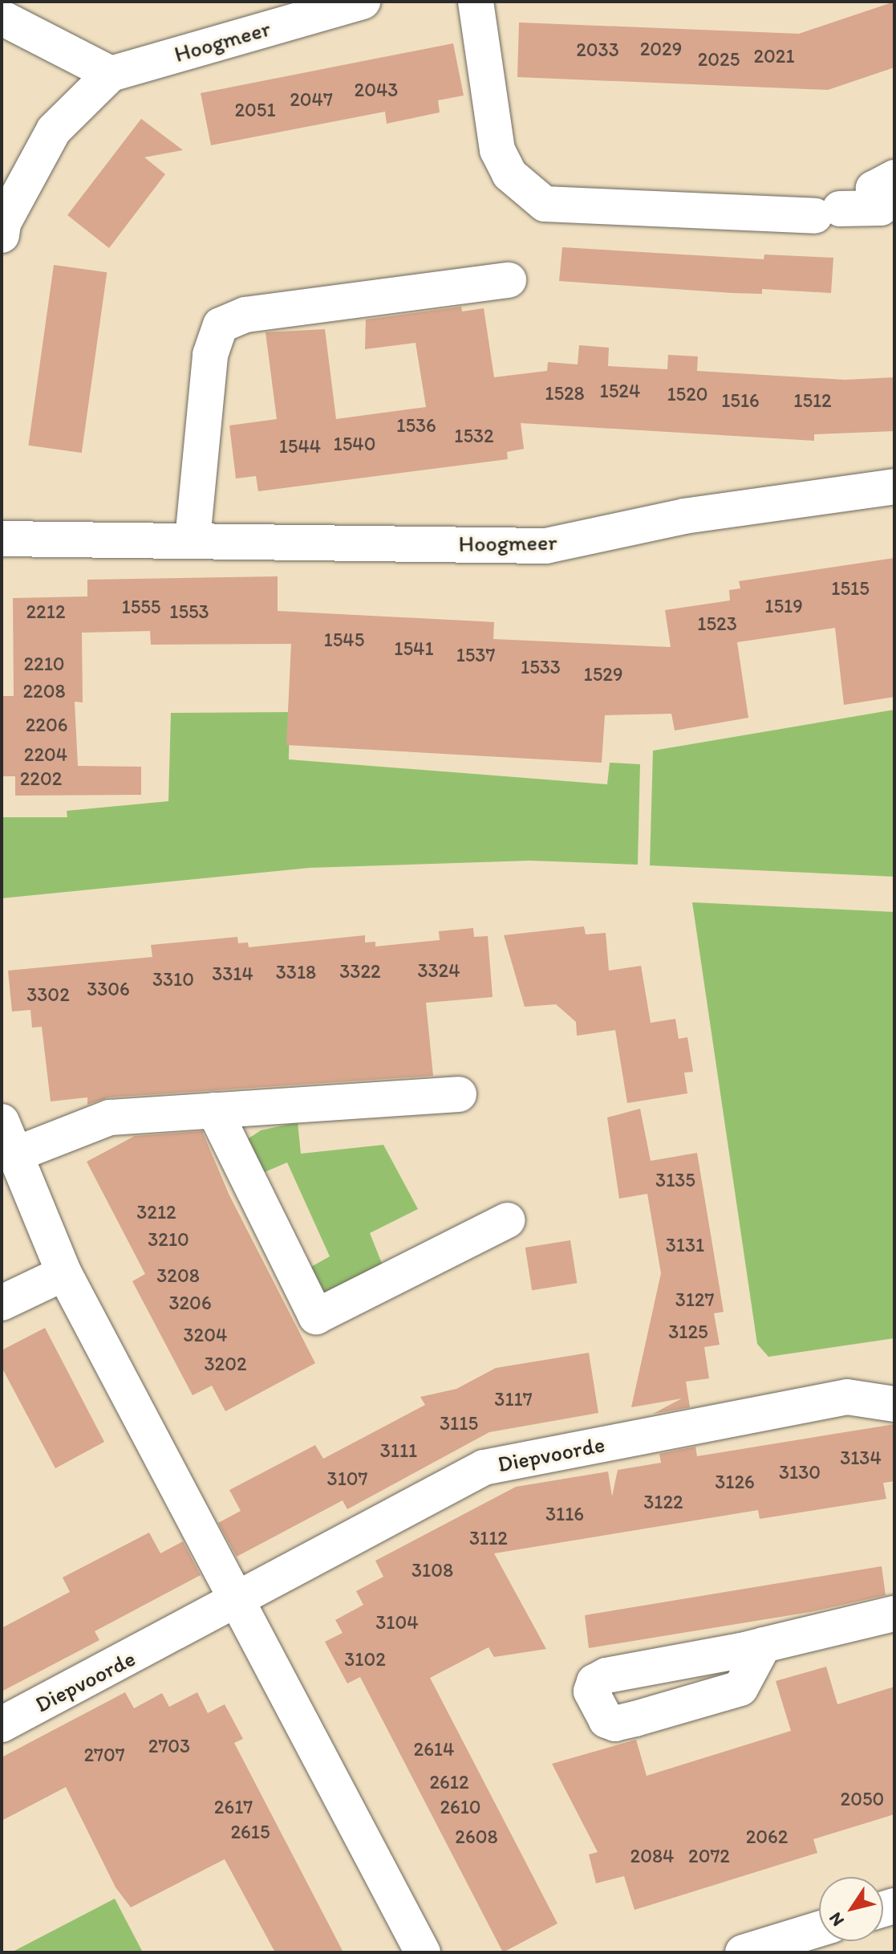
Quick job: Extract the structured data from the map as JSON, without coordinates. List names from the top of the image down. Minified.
{"streets":{"street":["Hoogmeer","Diepvoorde"]},"house_numbers":["2029","2033","2021","2025","2043","2047","2051","1524","1528","1520","1516","1512","1536","1532","1540","1544","1515","1519","1555","2212","1553","1523","1545","1541","1537","2210","1533","1529","2208","2206","2204","2202","3324","3322","3318","3314","3310","3306","3302","3135","3212","3210","3131","3208","3127","3206","3125","3204","3202","3117","3115","3111","3134","3130","3107","3126","3122","3116","3112","3108","3104","3102","2703","2614","2707","2612","2050","2617","2610","2615","2608","2062","2084","2072"],"north":"bottom left"}
